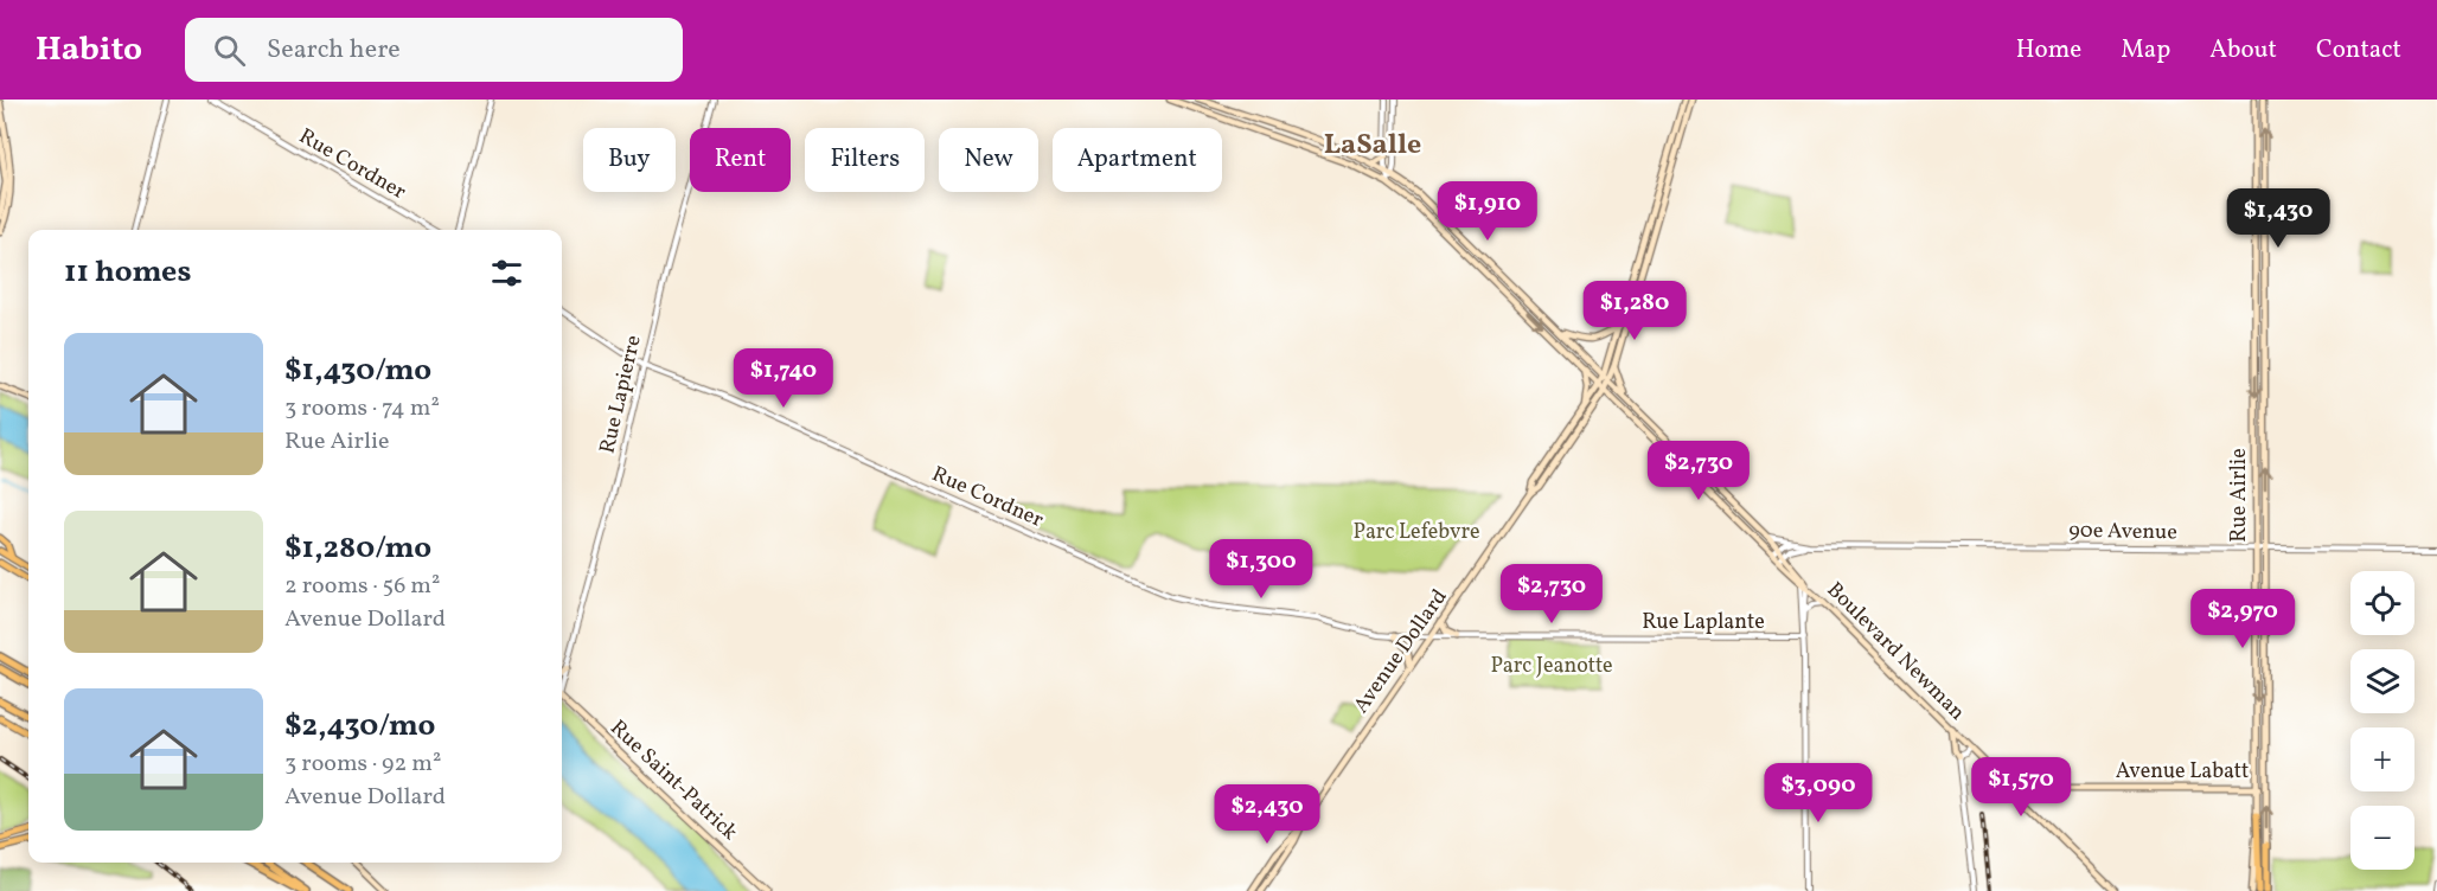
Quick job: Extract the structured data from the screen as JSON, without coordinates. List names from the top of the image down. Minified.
{"streets":{"main road":["Rue Airlie","Avenue Dollard","Boulevard Newman","Avenue Labatt","Rue Saint-Patrick"],"street":["Rue Cordner","Rue Lapierre","90e Avenue","Rue Laplante"]},"crossings":[["Rue Cordner","Rue Lapierre"],["Rue Cordner","Rue Laplante"],["Rue Cordner","Avenue Dollard"],["Rue Airlie","90e Avenue"],["Rue Airlie","Avenue Labatt"],["90e Avenue","Boulevard Newman"],["Rue Laplante","Avenue Dollard"],["Avenue Dollard","Boulevard Newman"],["Boulevard Newman","Avenue Labatt"]],"districts":["LaSalle"],"parks":["Parc Lefebvre","Parc Jeanotte"],"page":{"header":"Habito","search":"Search here","nav":["Home","Map","About","Contact"],"chip":["Buy","Rent","Filters","New","Apartment"],"price":["$1,910","$1,430","$1,280","$1,740","$2,730","$1,300","$2,730","$2,970","$1,570","$3,090","$2,430"],"heading":"11 homes","list":[{"name":"$1,430/mo","note":"3 rooms · 74 m² · Rue Airlie"},{"name":"$1,280/mo","note":"2 rooms · 56 m² · Avenue Dollard"},{"name":"$2,430/mo","note":"3 rooms · 92 m² · Avenue Dollard"}],"map_buttons":["+","−"]}}
